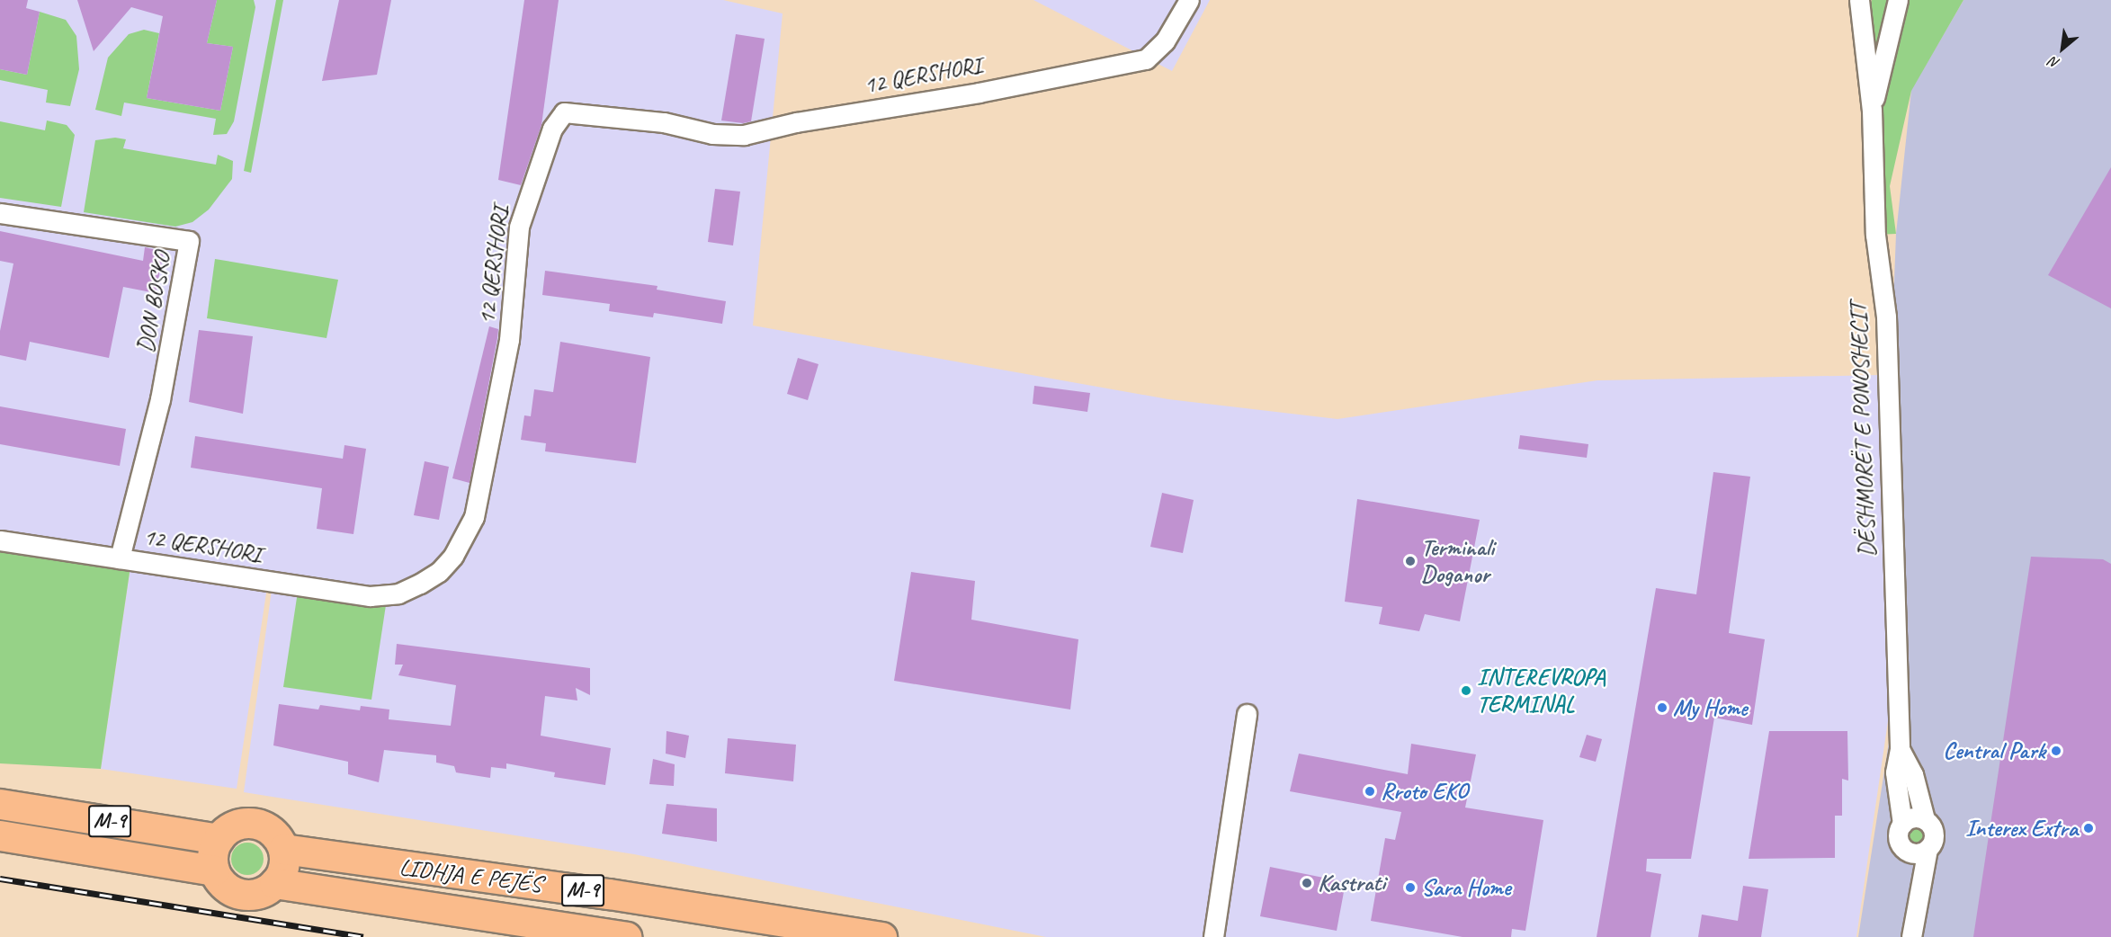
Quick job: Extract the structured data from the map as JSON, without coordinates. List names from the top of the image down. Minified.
{"streets":{"highway":["M-9","LIDHJA E PEJËS"],"street":["12 QERSHORI","DON BOSKO","DËSHMORËT E PONOSHECIT"]},"crossings":[["12 QERSHORI","DON BOSKO"],["M-9","LIDHJA E PEJËS"]],"places":["Terminali Doganor","INTEREVROPA TERMINAL","My Home","Central Park","Rroto EKO","Interex Extra","Kastrati","Sara Home"],"north":"bottom left"}
